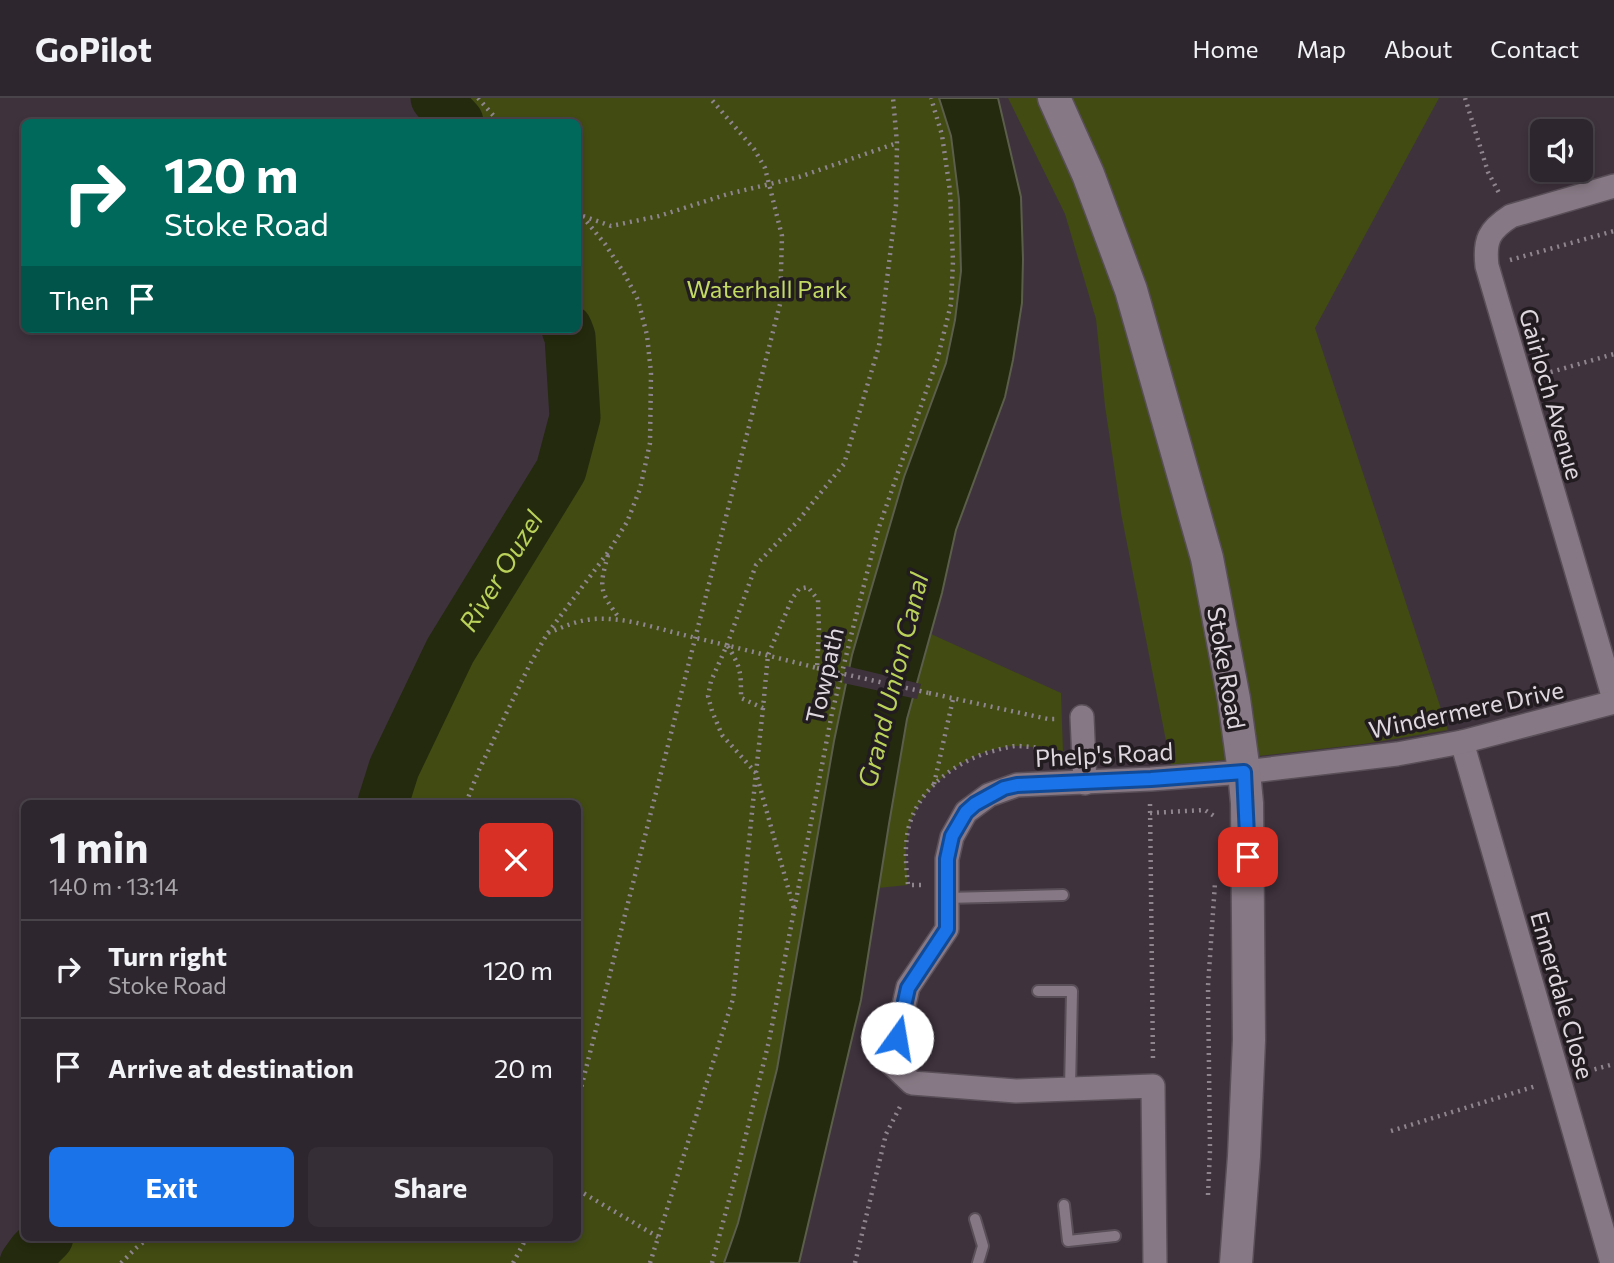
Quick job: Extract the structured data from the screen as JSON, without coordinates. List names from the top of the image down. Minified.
{"streets":{"street":["Gairloch Avenue","Stoke Road","Windermere Drive","Phelp's Road","Ennerdale Close"],"path":["Towpath"]},"crossings":[["Gairloch Avenue","Windermere Drive"],["Stoke Road","Windermere Drive"],["Stoke Road","Phelp's Road"],["Windermere Drive","Phelp's Road"],["Windermere Drive","Ennerdale Close"]],"water":["River Ouzel","Grand Union Canal"],"parks":["Waterhall Park"],"page":{"header":"GoPilot","nav":["Home","Map","About","Contact"],"turn":["120 m","Stoke Road"],"then":"Then","heading":["1 min","140 m · 13:14"],"list":[{"name":"Turn right","note":"Stoke Road","value":"120 m"},{"name":"Arrive at destination","value":"20 m"}],"buttons":["Exit","Share"]}}
